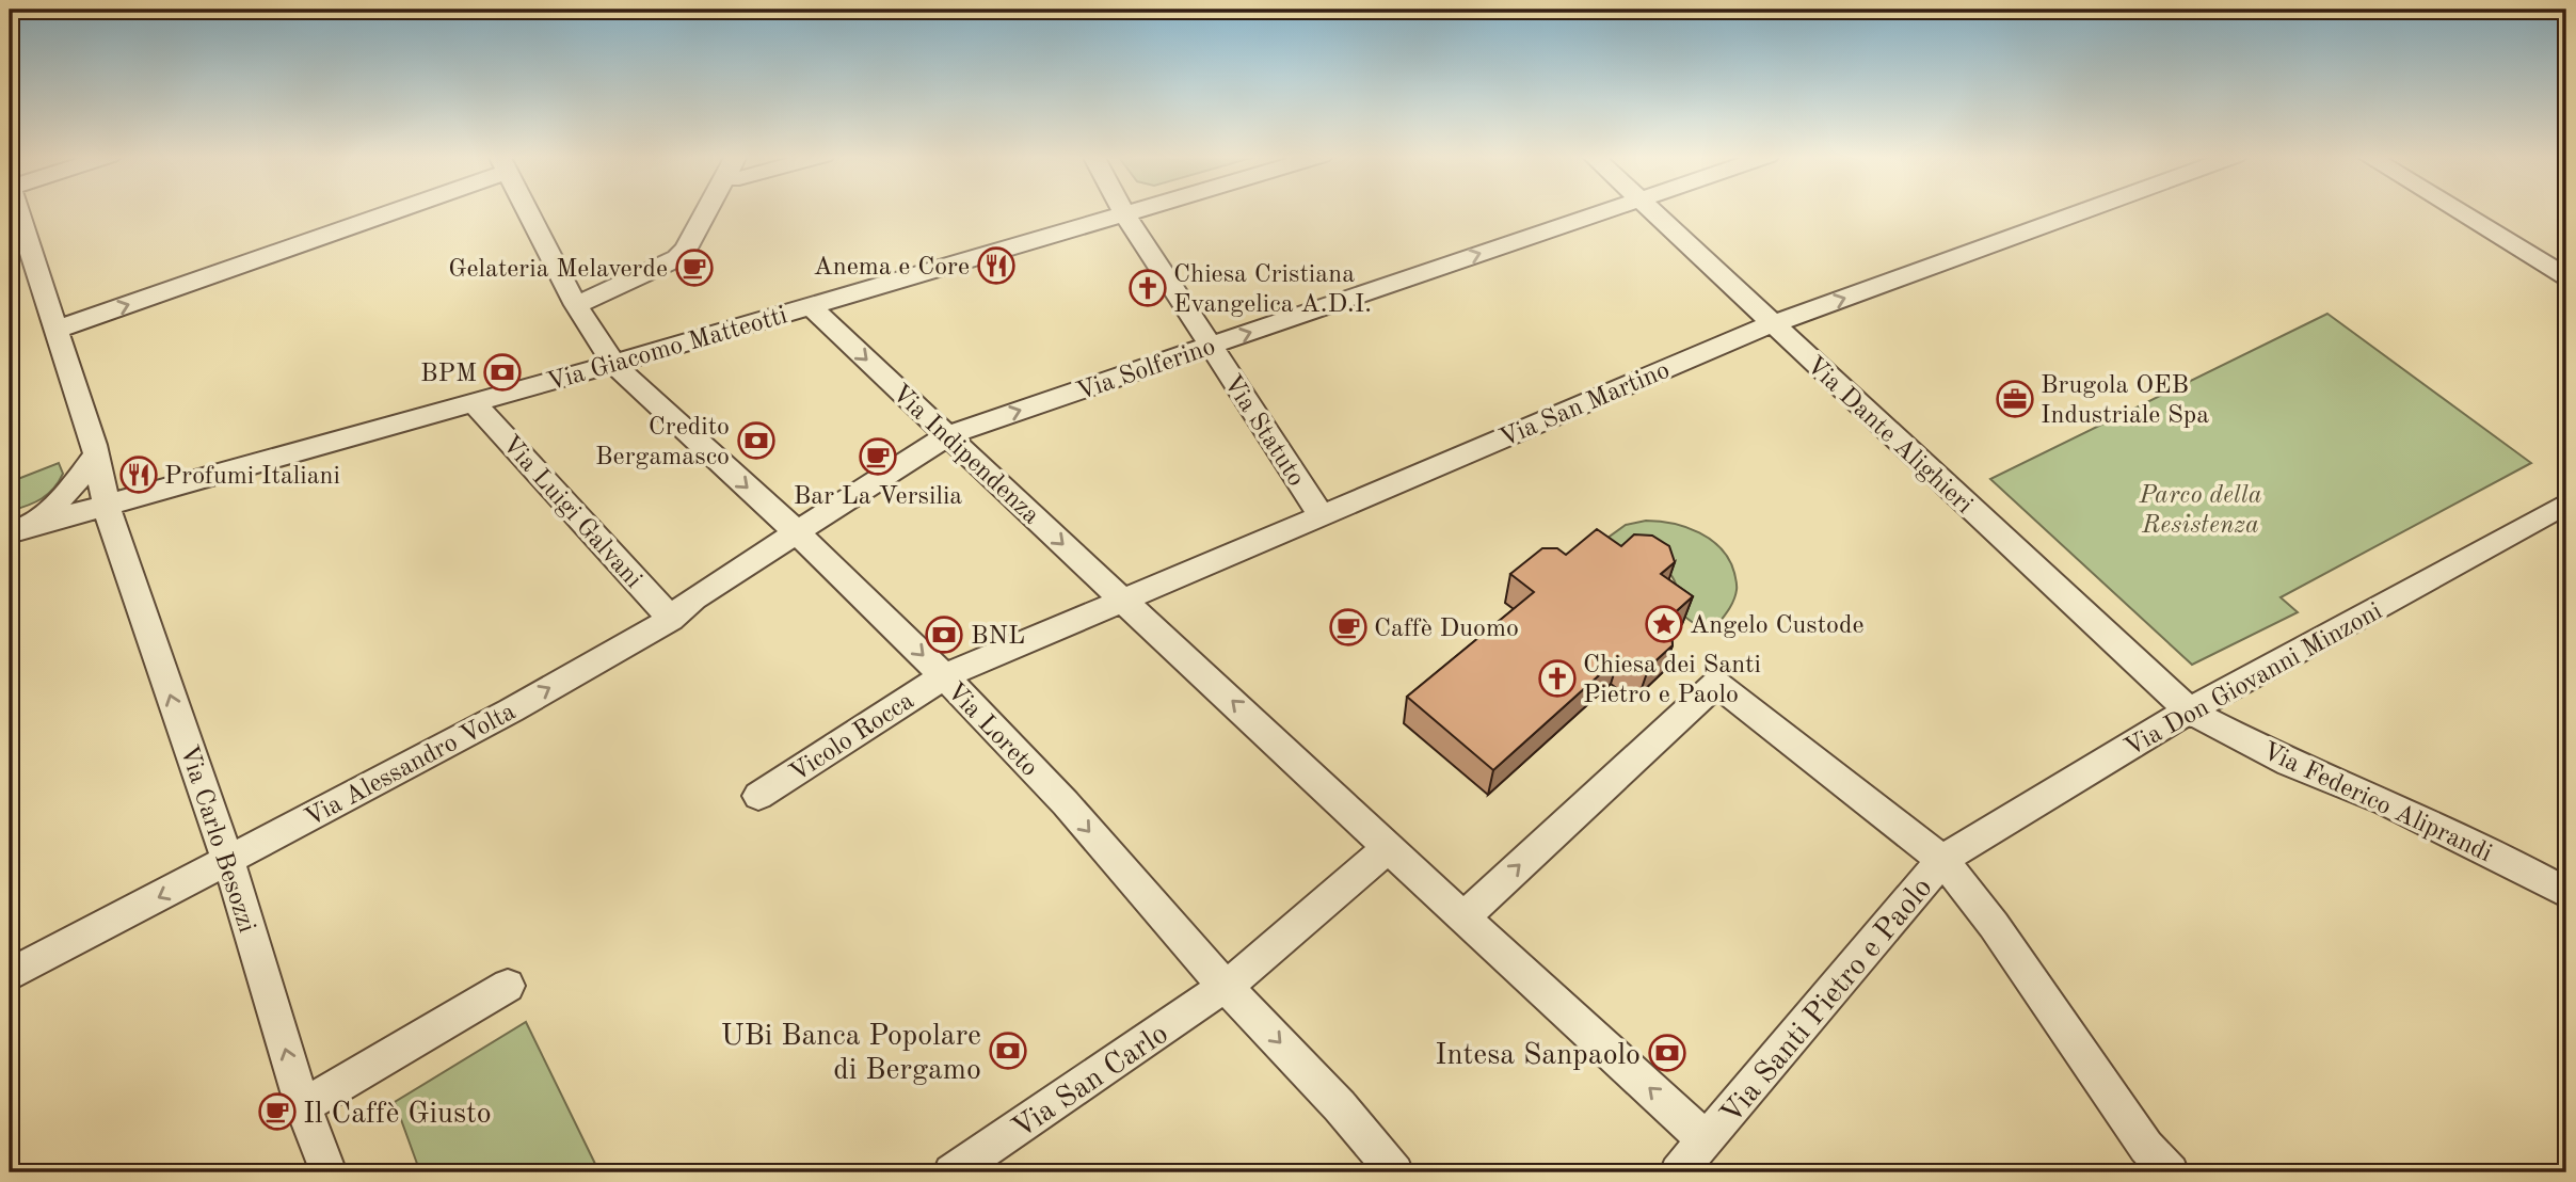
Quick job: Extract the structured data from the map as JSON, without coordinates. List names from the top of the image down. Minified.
{"streets":{"street":["Via Giacomo Matteotti","Via Solferino","Via San Martino","Via Statuto","Via Dante Alighieri","Via Indipendenza","Via Luigi Galvani","Via Don Giovanni Minzoni","Via Loreto","Vicolo Rocca","Via Alessandro Volta","Via Federico Aliprandi","Via Carlo Besozzi","Via Santi Pietro e Paolo","Via San Carlo"]},"crossings":[["Via Giacomo Matteotti","Via Statuto"],["Via Giacomo Matteotti","Via Indipendenza"],["Via Giacomo Matteotti","Via Luigi Galvani"],["Via Giacomo Matteotti","Via Loreto"],["Via Giacomo Matteotti","Via Carlo Besozzi"],["Via Solferino","Via Statuto"],["Via Solferino","Via Indipendenza"],["Via Solferino","Via Loreto"],["Via Solferino","Via Alessandro Volta"],["Via San Martino","Via Statuto"],["Via San Martino","Via Dante Alighieri"],["Via San Martino","Via Indipendenza"],["Via San Martino","Via Loreto"],["Via San Martino","Vicolo Rocca"],["Via Dante Alighieri","Via Don Giovanni Minzoni"],["Via Dante Alighieri","Via Federico Aliprandi"],["Via Luigi Galvani","Via Alessandro Volta"],["Via Don Giovanni Minzoni","Via Federico Aliprandi"],["Via Don Giovanni Minzoni","Via Santi Pietro e Paolo"],["Via Loreto","Vicolo Rocca"],["Via Loreto","Via Alessandro Volta"],["Via Loreto","Via San Carlo"],["Via Alessandro Volta","Via Carlo Besozzi"]],"one_way":["Via Solferino","Via Indipendenza","Via Carlo Besozzi"],"parks":["Parco della Resistenza"],"places":{"restaurant":["Anema e Core","Profumi Italiani"],"cafe":["Gelateria Melaverde","Bar La Versilia","Caffè Duomo","Il Caffè Giusto"],"church":["Chiesa Cristiana Evangelica A.D.I.","Chiesa dei Santi Pietro e Paolo"],"bank":["BPM","Credito Bergamasco","BNL","UBi Banca Popolare di Bergamo","Intesa Sanpaolo"],"office":["Brugola OEB Industriale Spa"],"place":["Angelo Custode"]}}
